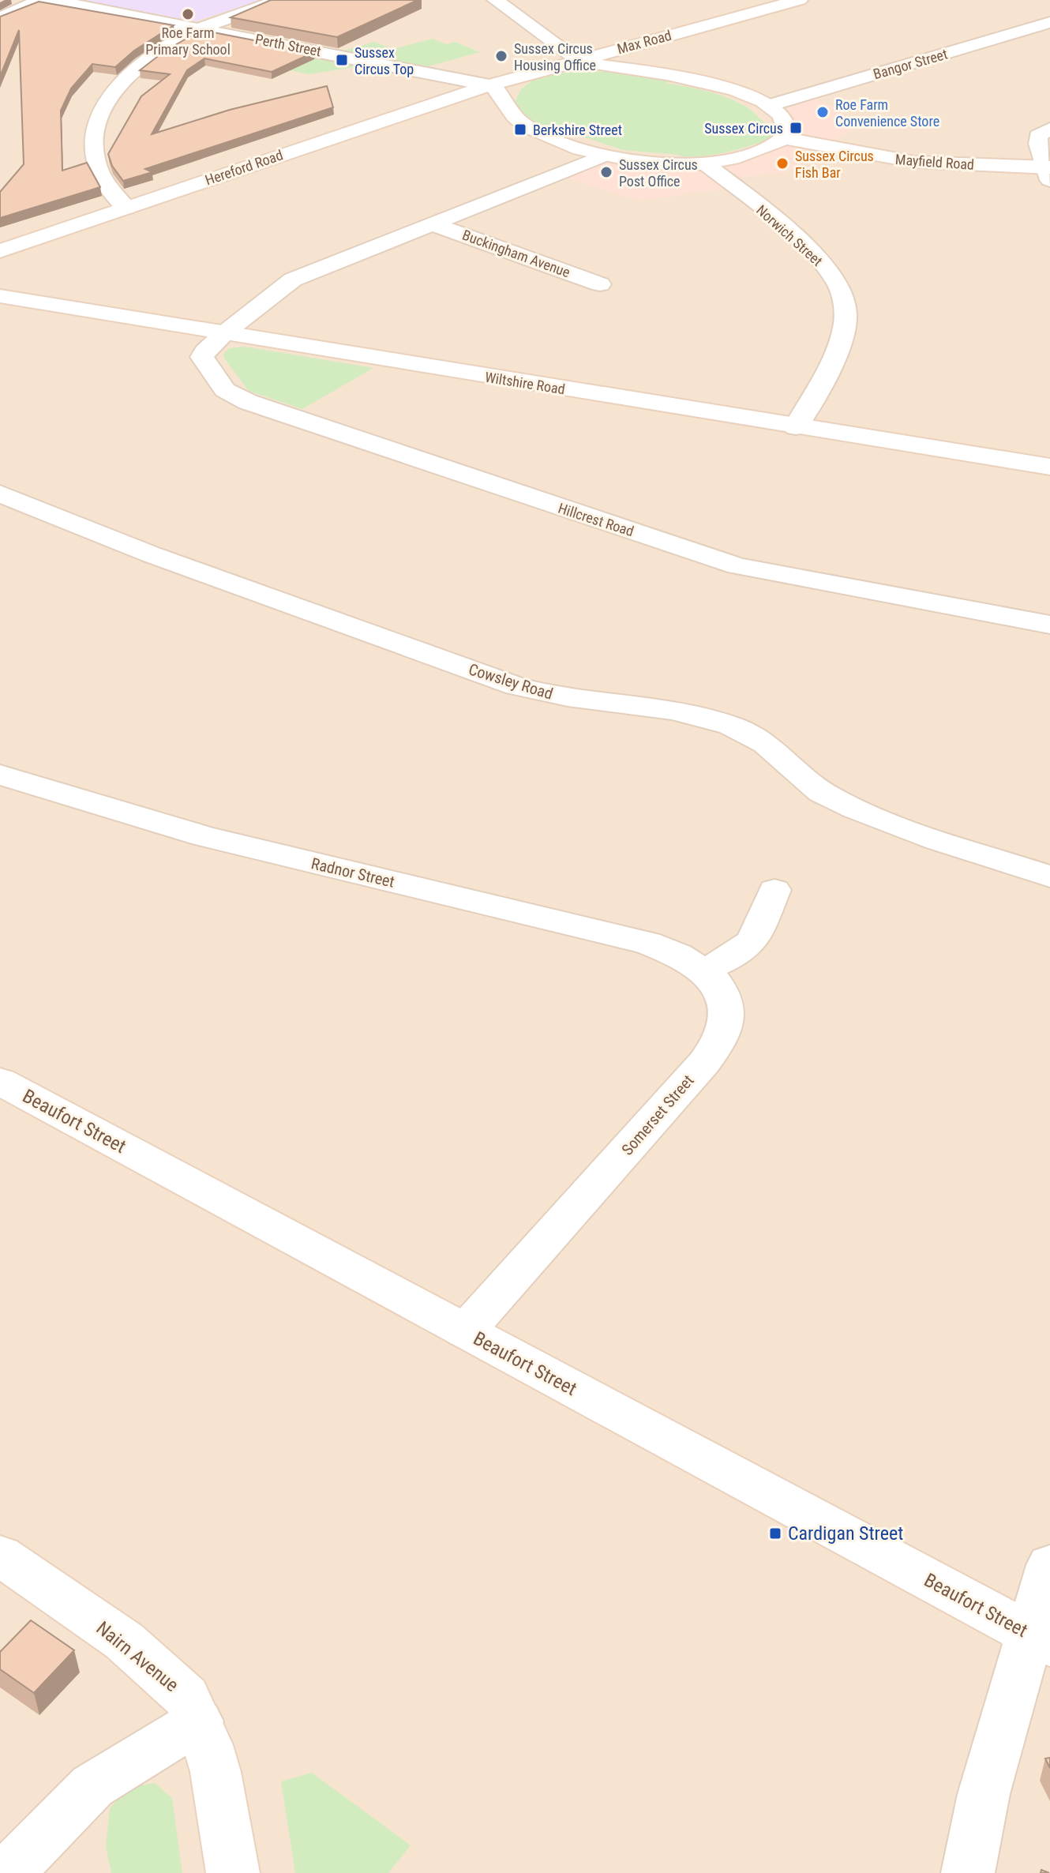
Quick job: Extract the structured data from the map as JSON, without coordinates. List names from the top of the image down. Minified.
{"streets":{"street":["Max Road","Perth Street","Bangor Street","Mayfield Road","Hereford Road","Norwich Street","Buckingham Avenue","Wiltshire Road","Hillcrest Road","Cowsley Road","Radnor Street","Somerset Street","Beaufort Street","Nairn Avenue"]},"crossings":[["Max Road","Perth Street"],["Max Road","Hereford Road"],["Perth Street","Hereford Road"],["Norwich Street","Wiltshire Road"],["Wiltshire Road","Hillcrest Road"],["Radnor Street","Somerset Street"],["Somerset Street","Beaufort Street"]],"places":{"other":["Roe Farm Primary School","Sussex Circus Housing Office","Roe Farm Convenience Store","Sussex Circus Fish Bar","Sussex Circus Post Office"],"transit":["Sussex Circus Top","Sussex Circus","Berkshire Street","Cardigan Street"]}}
